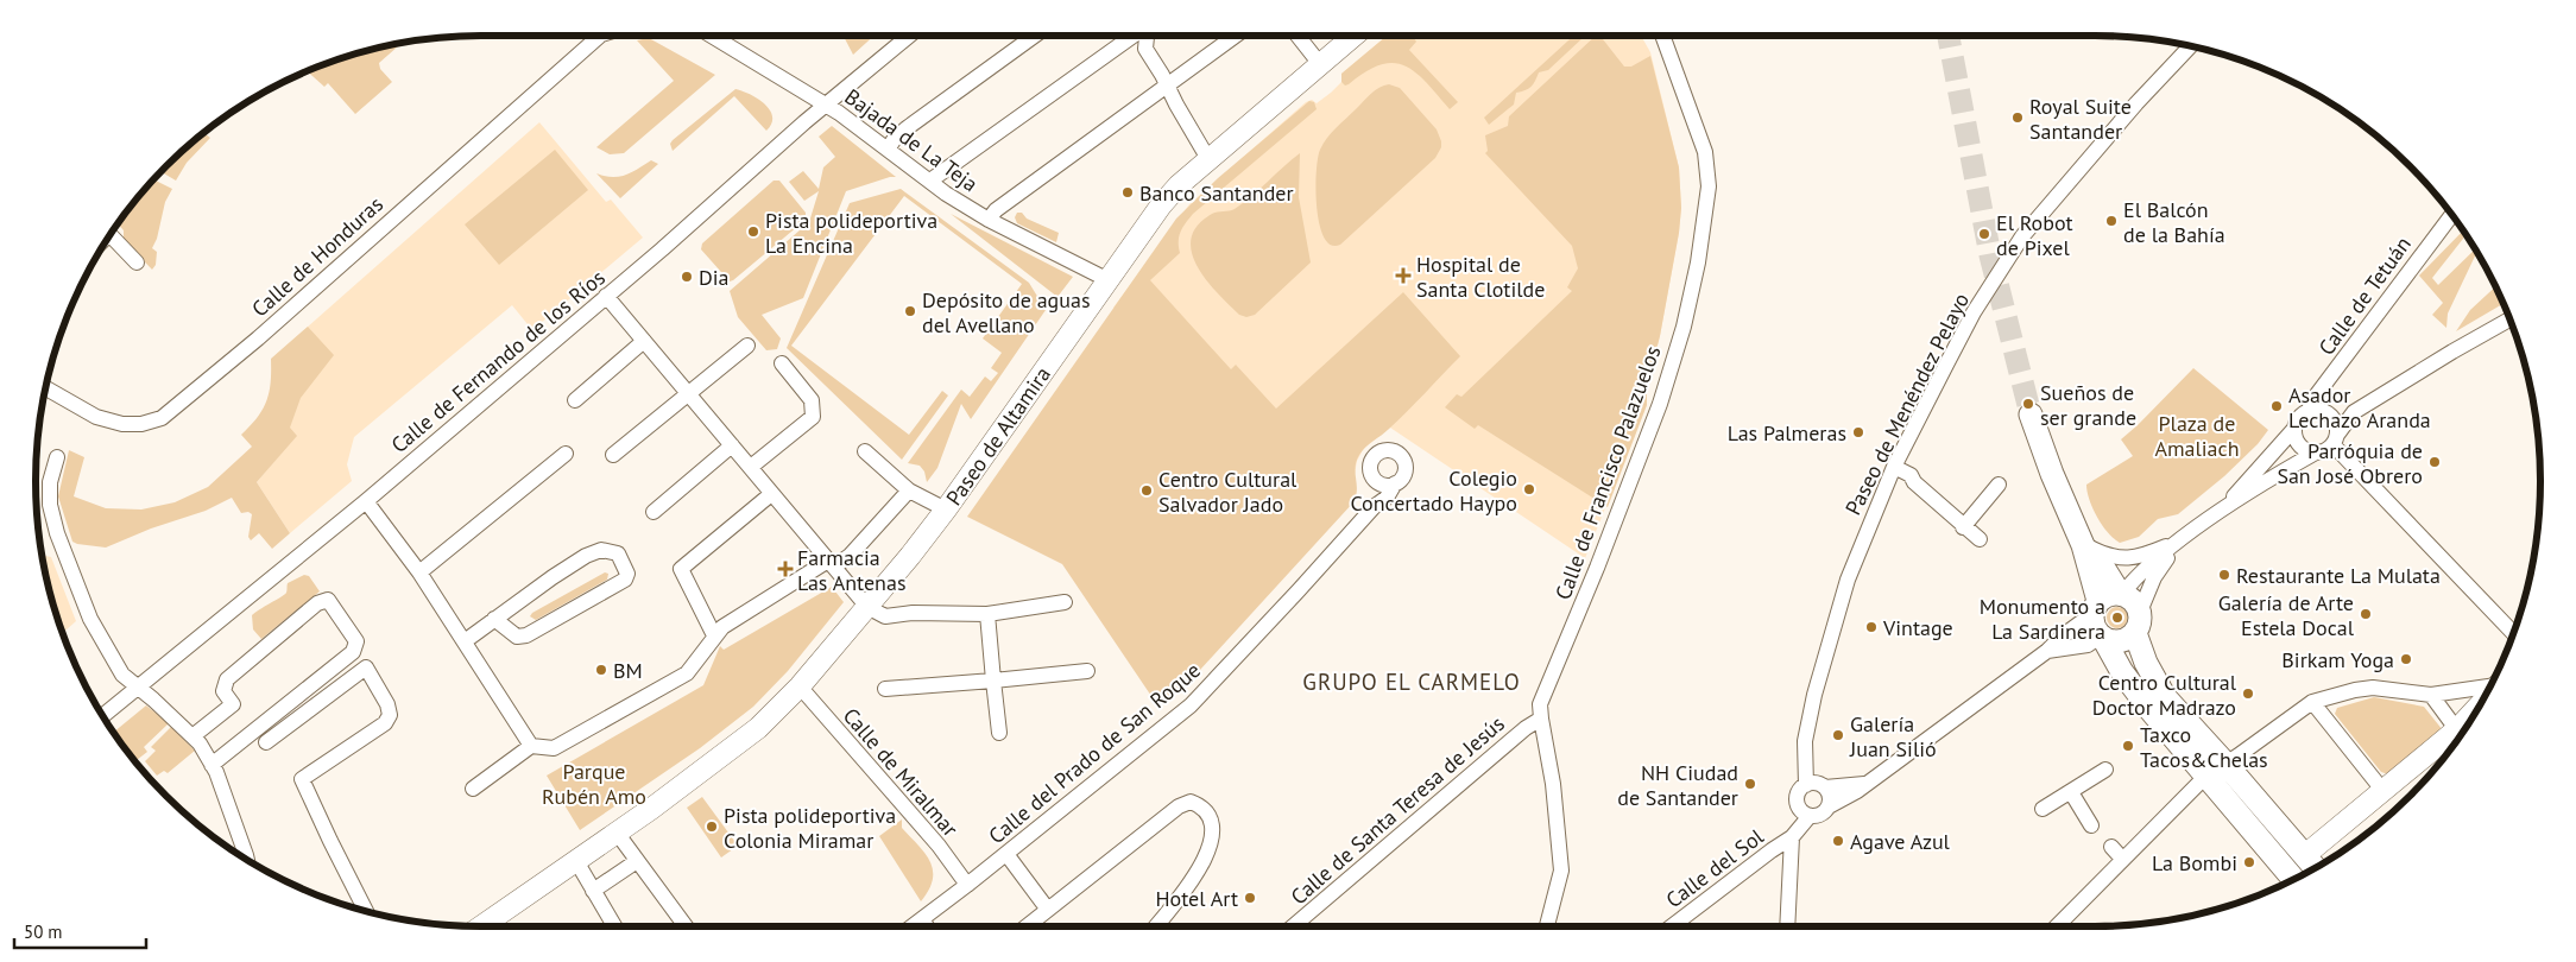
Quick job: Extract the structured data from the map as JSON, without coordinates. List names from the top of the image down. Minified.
{"streets":{"main road":["Paseo de Altamira"],"street":["Bajada de La Teja","Calle de Honduras","Calle de Tetuán","Calle de Fernando de los Ríos","Paseo de Menéndez Pelayo","Calle de Francisco Palazuelos","Calle del Prado de San Roque","Calle de Miralmar","Calle de Santa Teresa de Jesús","Calle del Sol"]},"crossings":[["Bajada de La Teja","Calle de Fernando de los Ríos"],["Bajada de La Teja","Paseo de Altamira"],["Paseo de Altamira","Calle de Miralmar"],["Calle de Francisco Palazuelos","Calle de Santa Teresa de Jesús"],["Calle del Prado de San Roque","Calle de Miralmar"]],"districts":["GRUPO EL CARMELO"],"parks":["Plaza de Amaliach","Parque Rubén Amo"],"places":{"other":["Royal Suite Santander","Banco Santander","El Balcón de la Bahía","Pista polideportiva La Encina","El Robot de Pixel","Dia","Depósito de aguas del Avellano","Sueños de ser grande","Asador Lechazo Aranda","Las Palmeras","Parróquia de San José Obrero","Colegio Concertado Haypo","Centro Cultural Salvador Jado","Restaurante La Mulata","Galería de Arte Estela Docal","Monumento a La Sardinera","Vintage","Birkam Yoga","BM","Centro Cultural Doctor Madrazo","Galería Juan Silió","Taxco Tacos&Chelas","NH Ciudad de Santander","Pista polideportiva Colonia Miramar","Agave Azul","La Bombi","Hotel Art"],"health":["Hospital de Santa Clotilde","Farmacia Las Antenas"]},"scale_bar":"50 m"}
